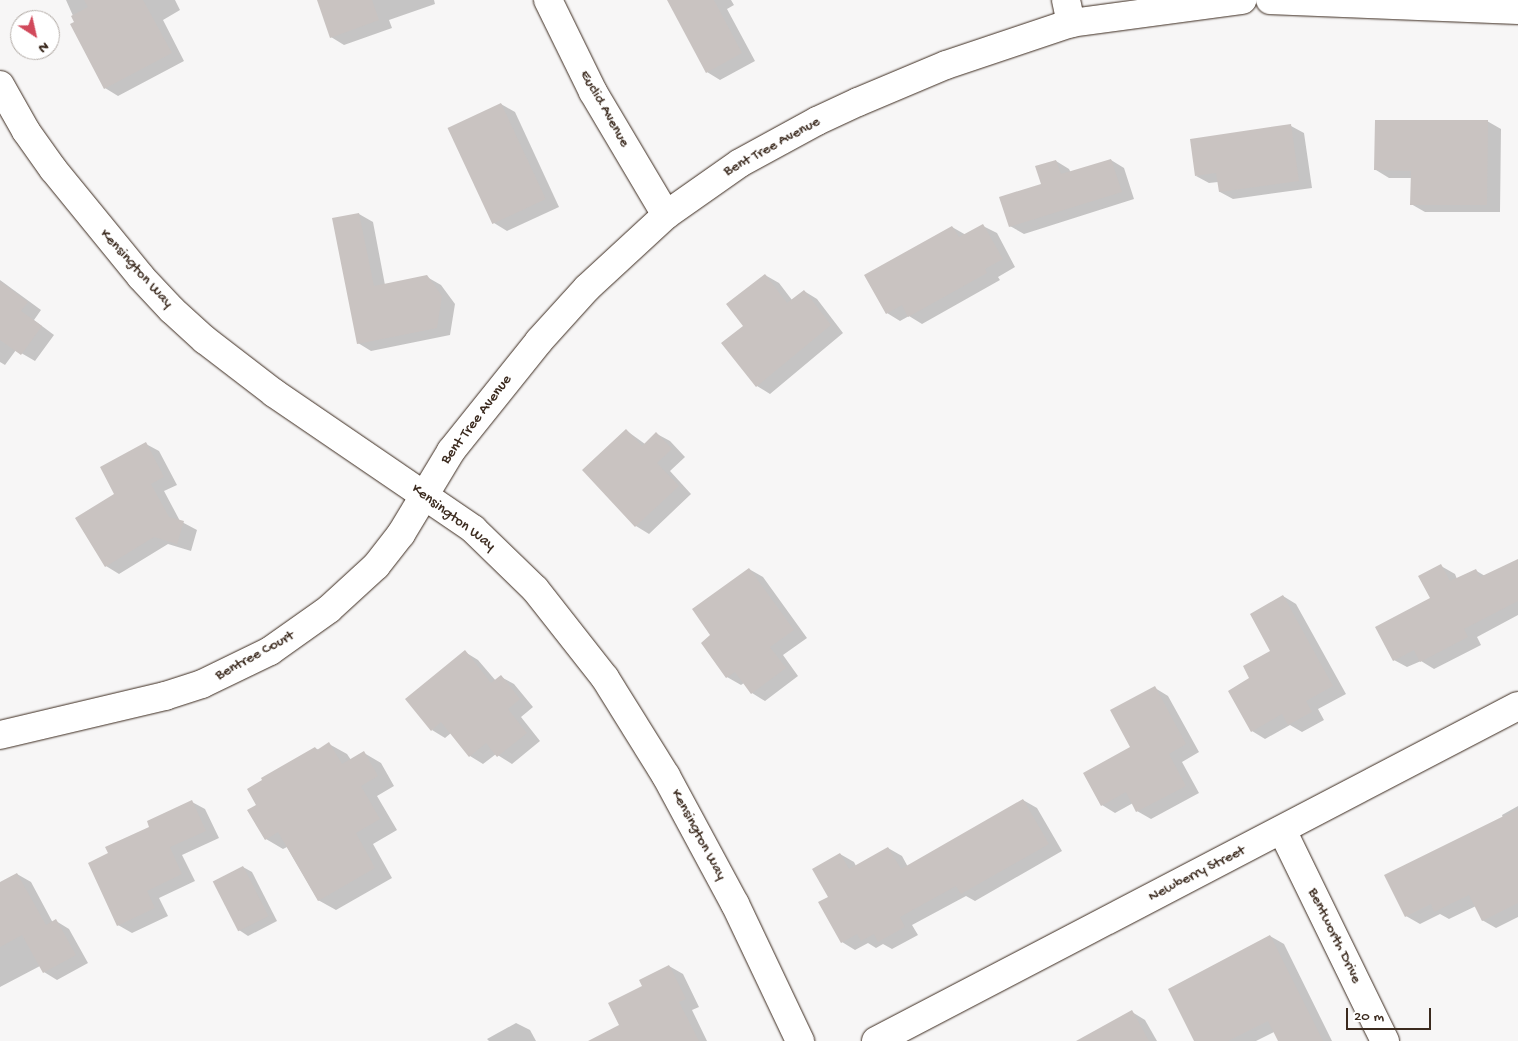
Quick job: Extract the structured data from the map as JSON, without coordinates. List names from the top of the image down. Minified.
{"streets":{"street":["Euclid Avenue","Bent Tree Avenue","Kensington Way","Bentree Court","Newberry Street","Bentworth Drive"]},"crossings":[["Euclid Avenue","Bent Tree Avenue"],["Bent Tree Avenue","Kensington Way"],["Bent Tree Avenue","Bentree Court"],["Kensington Way","Bentree Court"],["Newberry Street","Bentworth Drive"]],"scale_bar":"20 m","north":"bottom right"}
